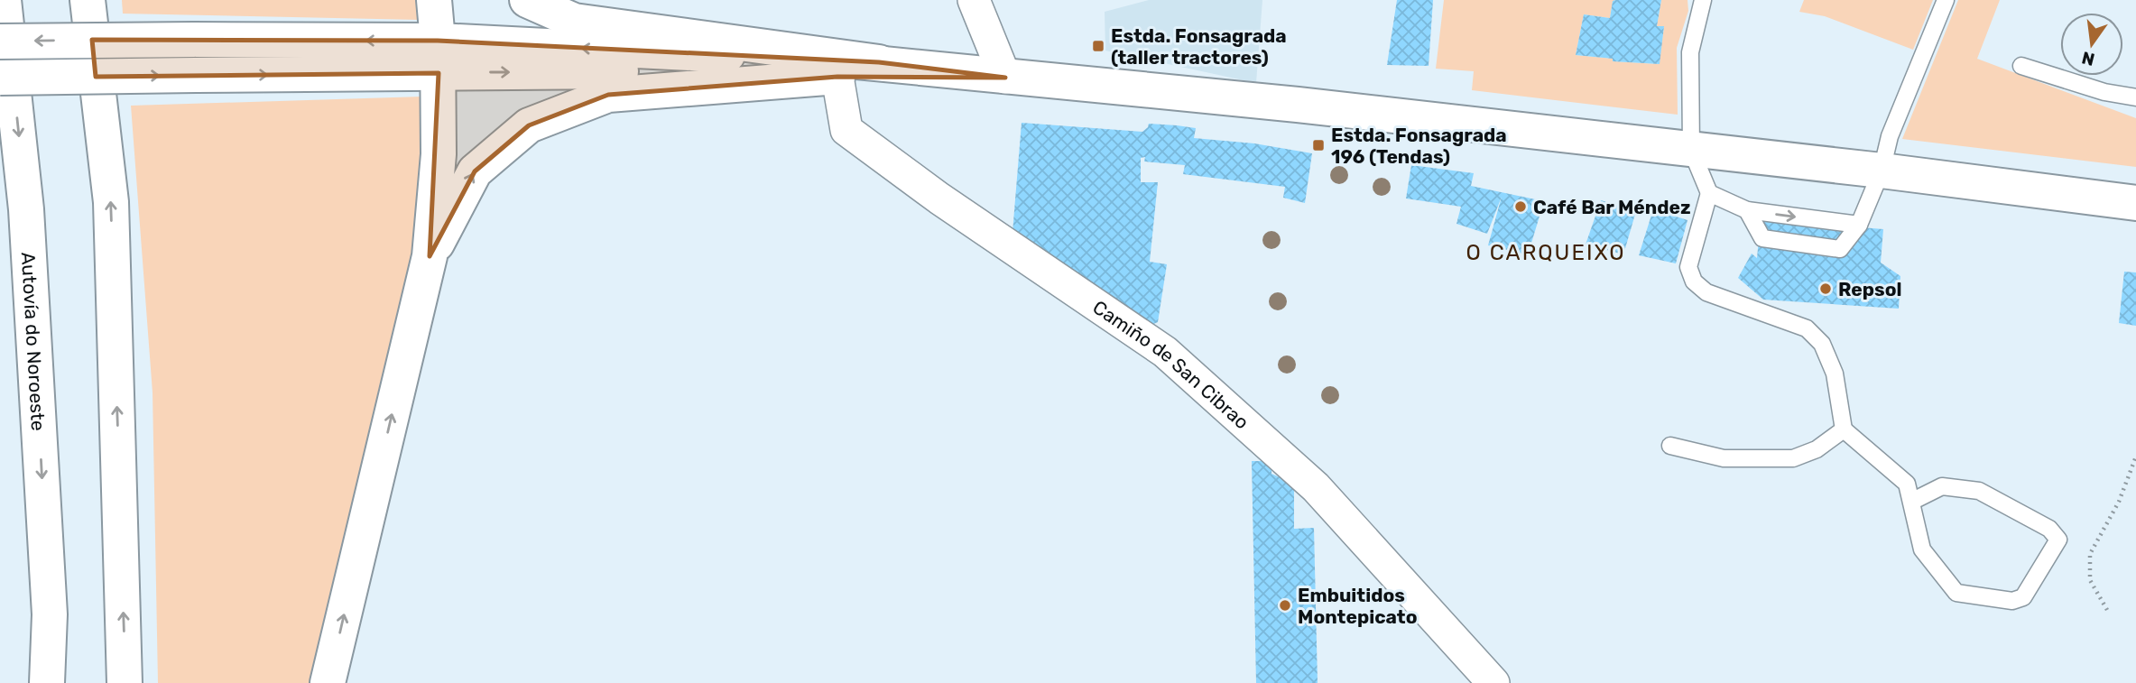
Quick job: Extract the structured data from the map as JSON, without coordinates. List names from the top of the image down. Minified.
{"streets":{"main road":["Autovía do Noroeste"],"street":["Camiño de San Cibrao"]},"districts":["O CARQUEIXO"],"places":{"transit":["Estda. Fonsagrada (taller tractores)","Estda. Fonsagrada 196 (Tendas)"],"other":["Café Bar Méndez","Repsol","Embuitidos Montepicato"]},"north":"bottom"}
